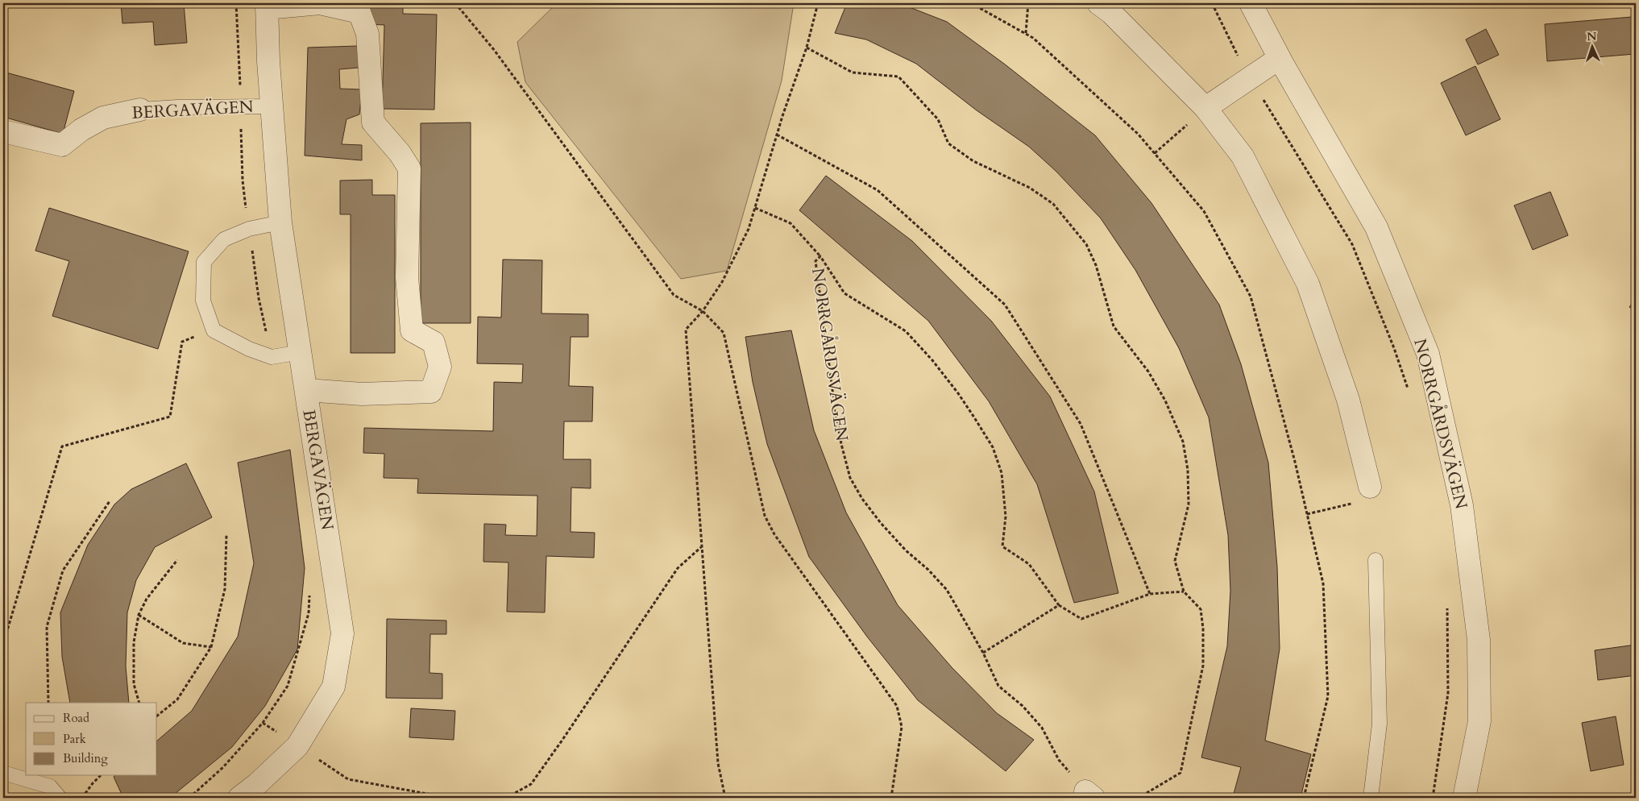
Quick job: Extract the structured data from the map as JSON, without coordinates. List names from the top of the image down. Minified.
{"streets":{"street":["BERGAVÄGEN","NORRGÅRDSVÄGEN"]},"legend":["Road","Park","Building"],"north":"top"}
